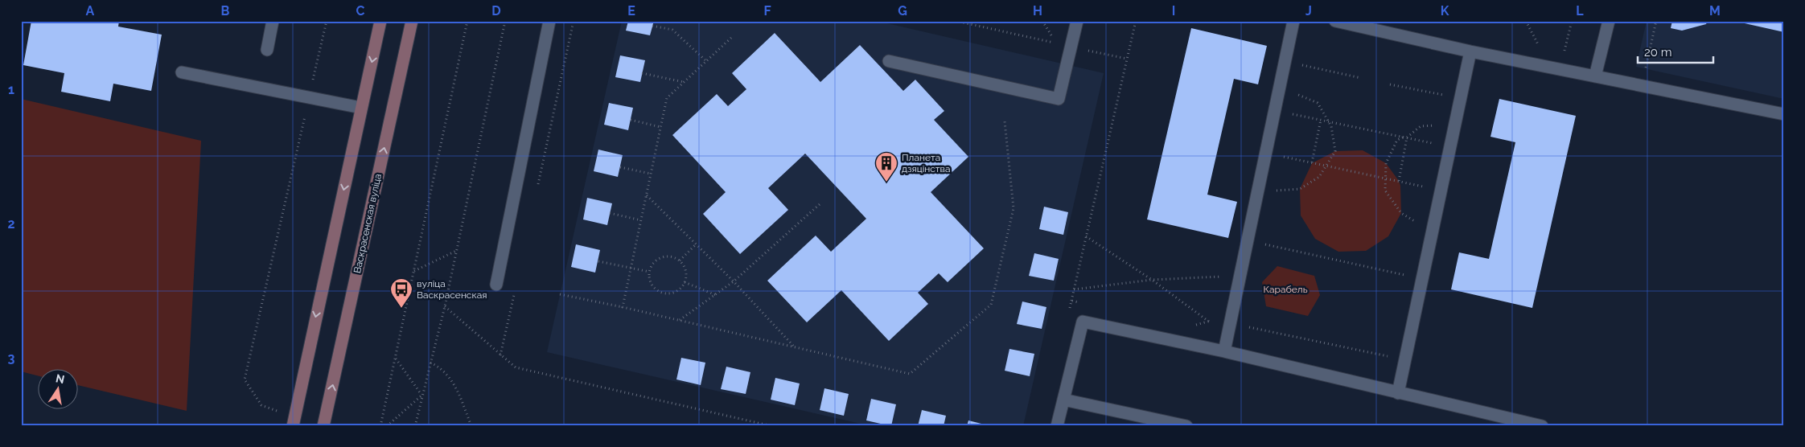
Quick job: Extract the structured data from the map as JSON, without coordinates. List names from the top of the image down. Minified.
{"streets":{"main road":["Васкрасенская вуліца"]},"parks":["Карабель"],"places":{"building":["Планета дзяцінства"],"bus stop":["вуліца Васкрасенская"]},"scale_bar":"20 m","north":"top","grid":{"columns":["A","B","C","D","E","F","G","H","I","J","K","L","M"],"rows":["1","2","3"]}}
